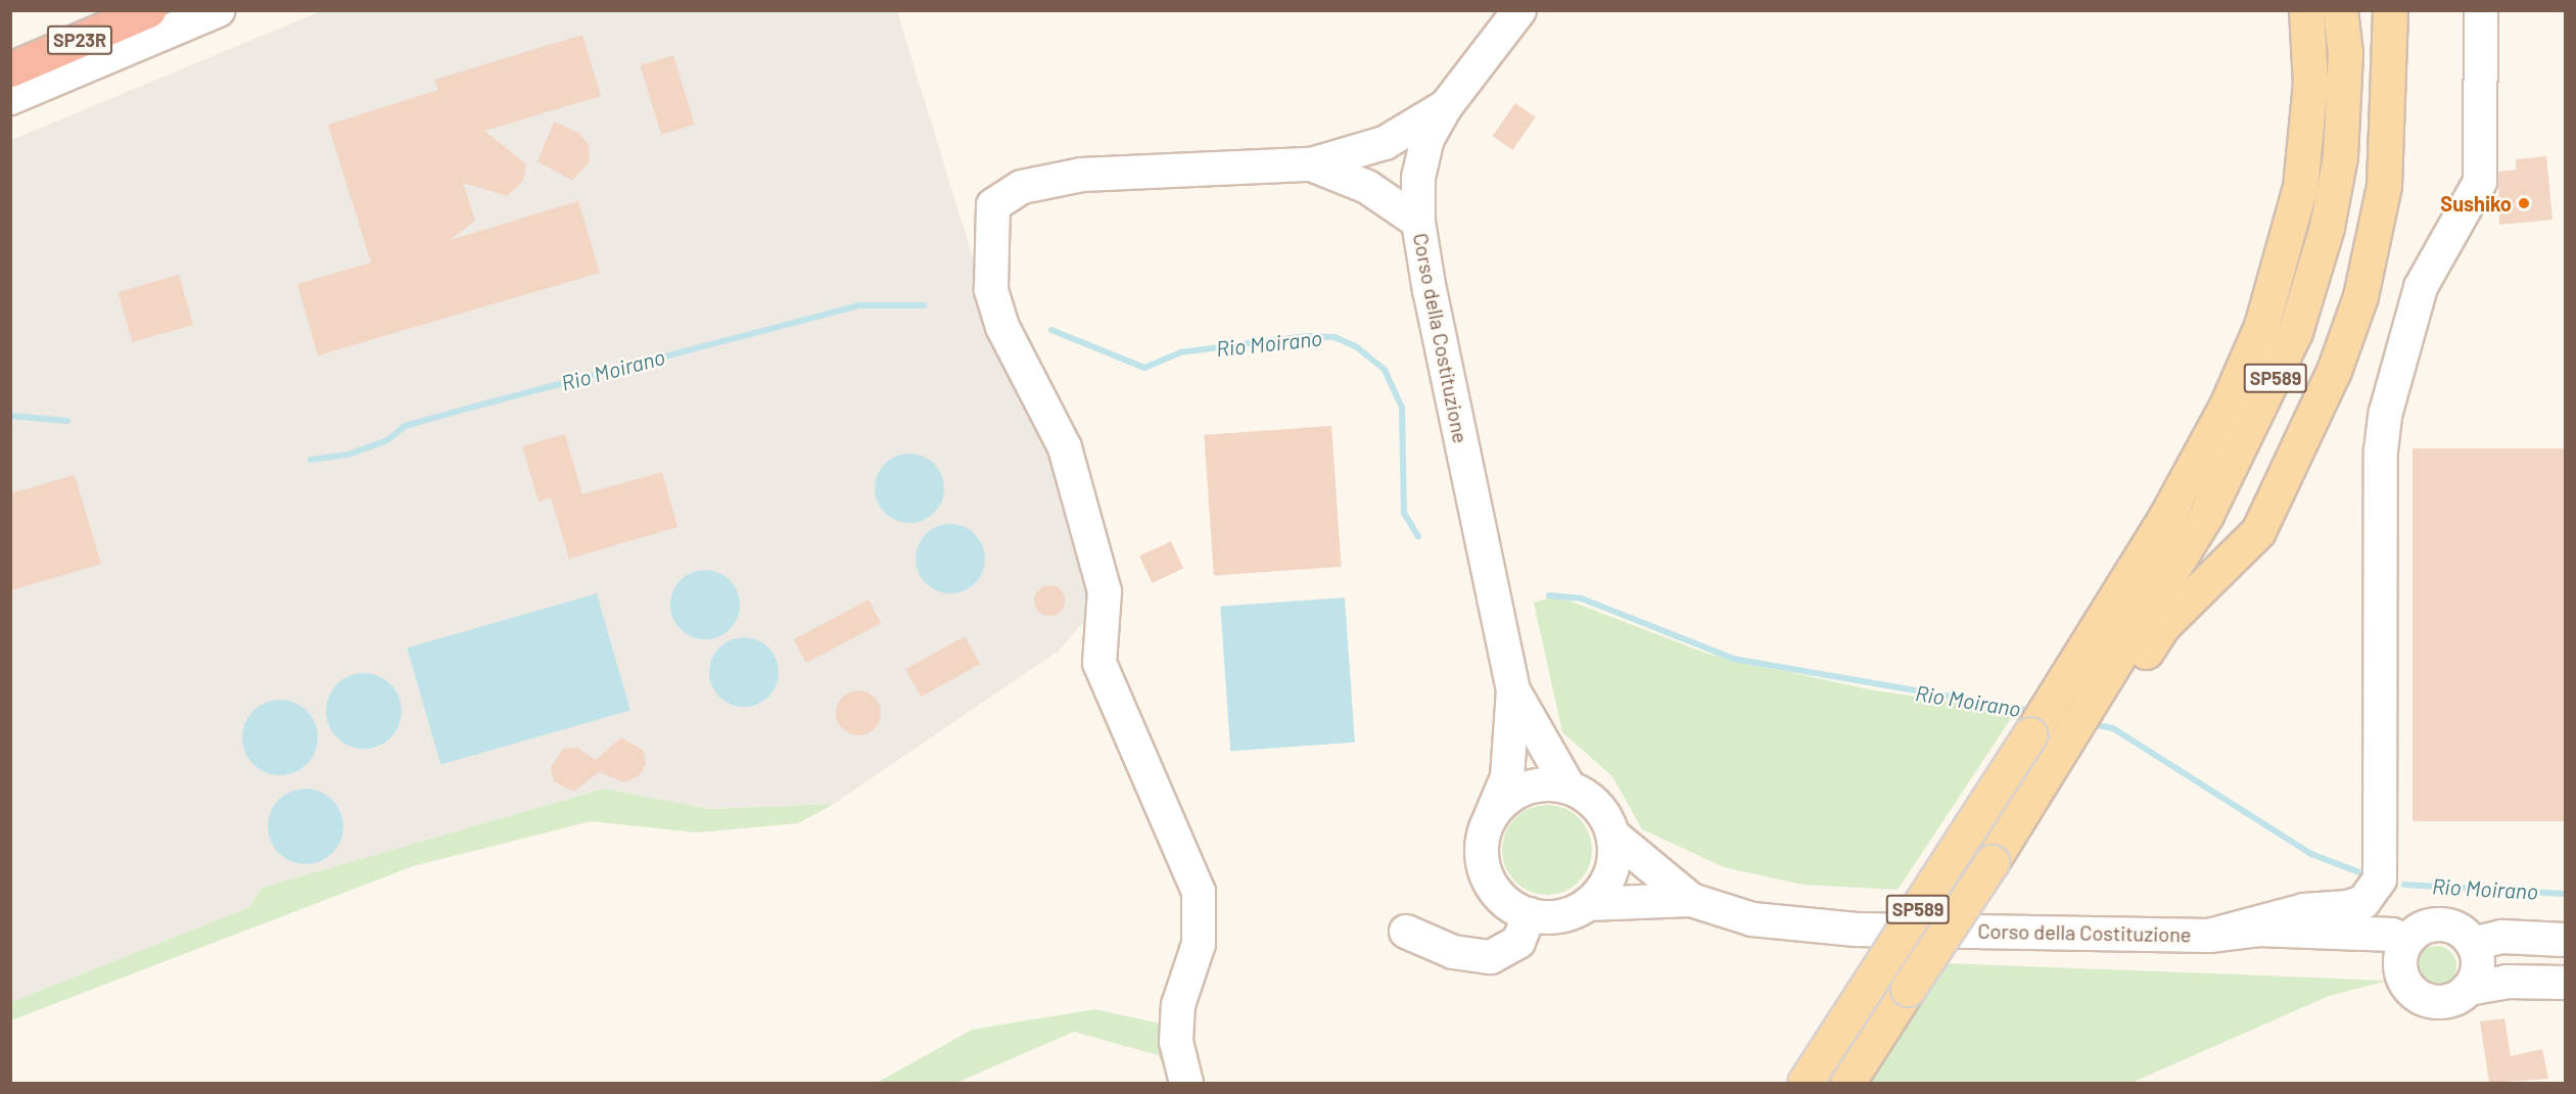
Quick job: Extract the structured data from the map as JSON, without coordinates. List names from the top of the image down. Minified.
{"streets":{"highway":["SP23R"],"main road":["SP589"],"street":["Corso della Costituzione"]},"water":["Rio Moirano"],"places":["Sushiko"]}
